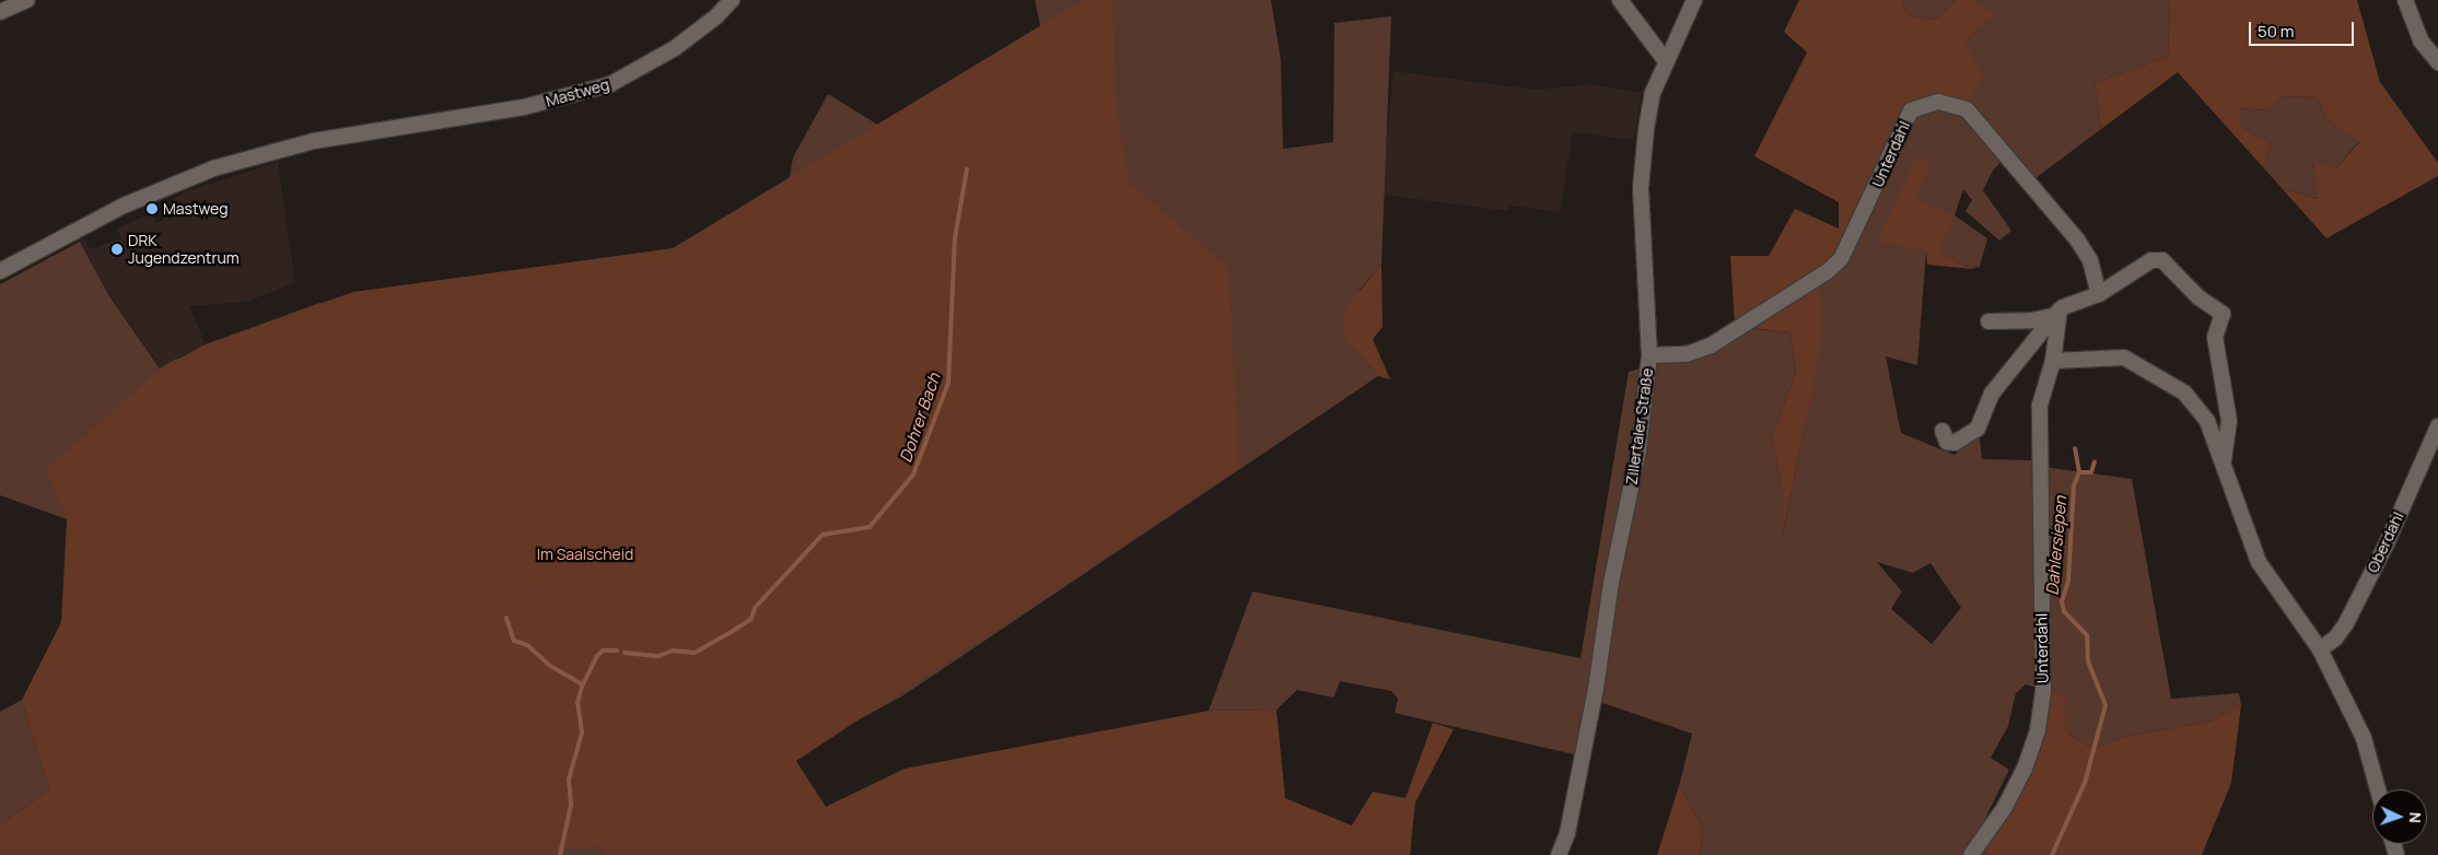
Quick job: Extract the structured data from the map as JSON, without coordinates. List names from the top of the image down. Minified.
{"streets":{"street":["Mastweg","Unterdahl","Zillertaler Straße","Oberdahl"]},"crossings":[["Unterdahl","Zillertaler Straße"]],"water":["Dohrer Bach","Dahlersiepen"],"parks":["Im Saalscheid"],"places":["Mastweg","DRK Jugendzentrum"],"scale_bar":"50 m","north":"right"}
